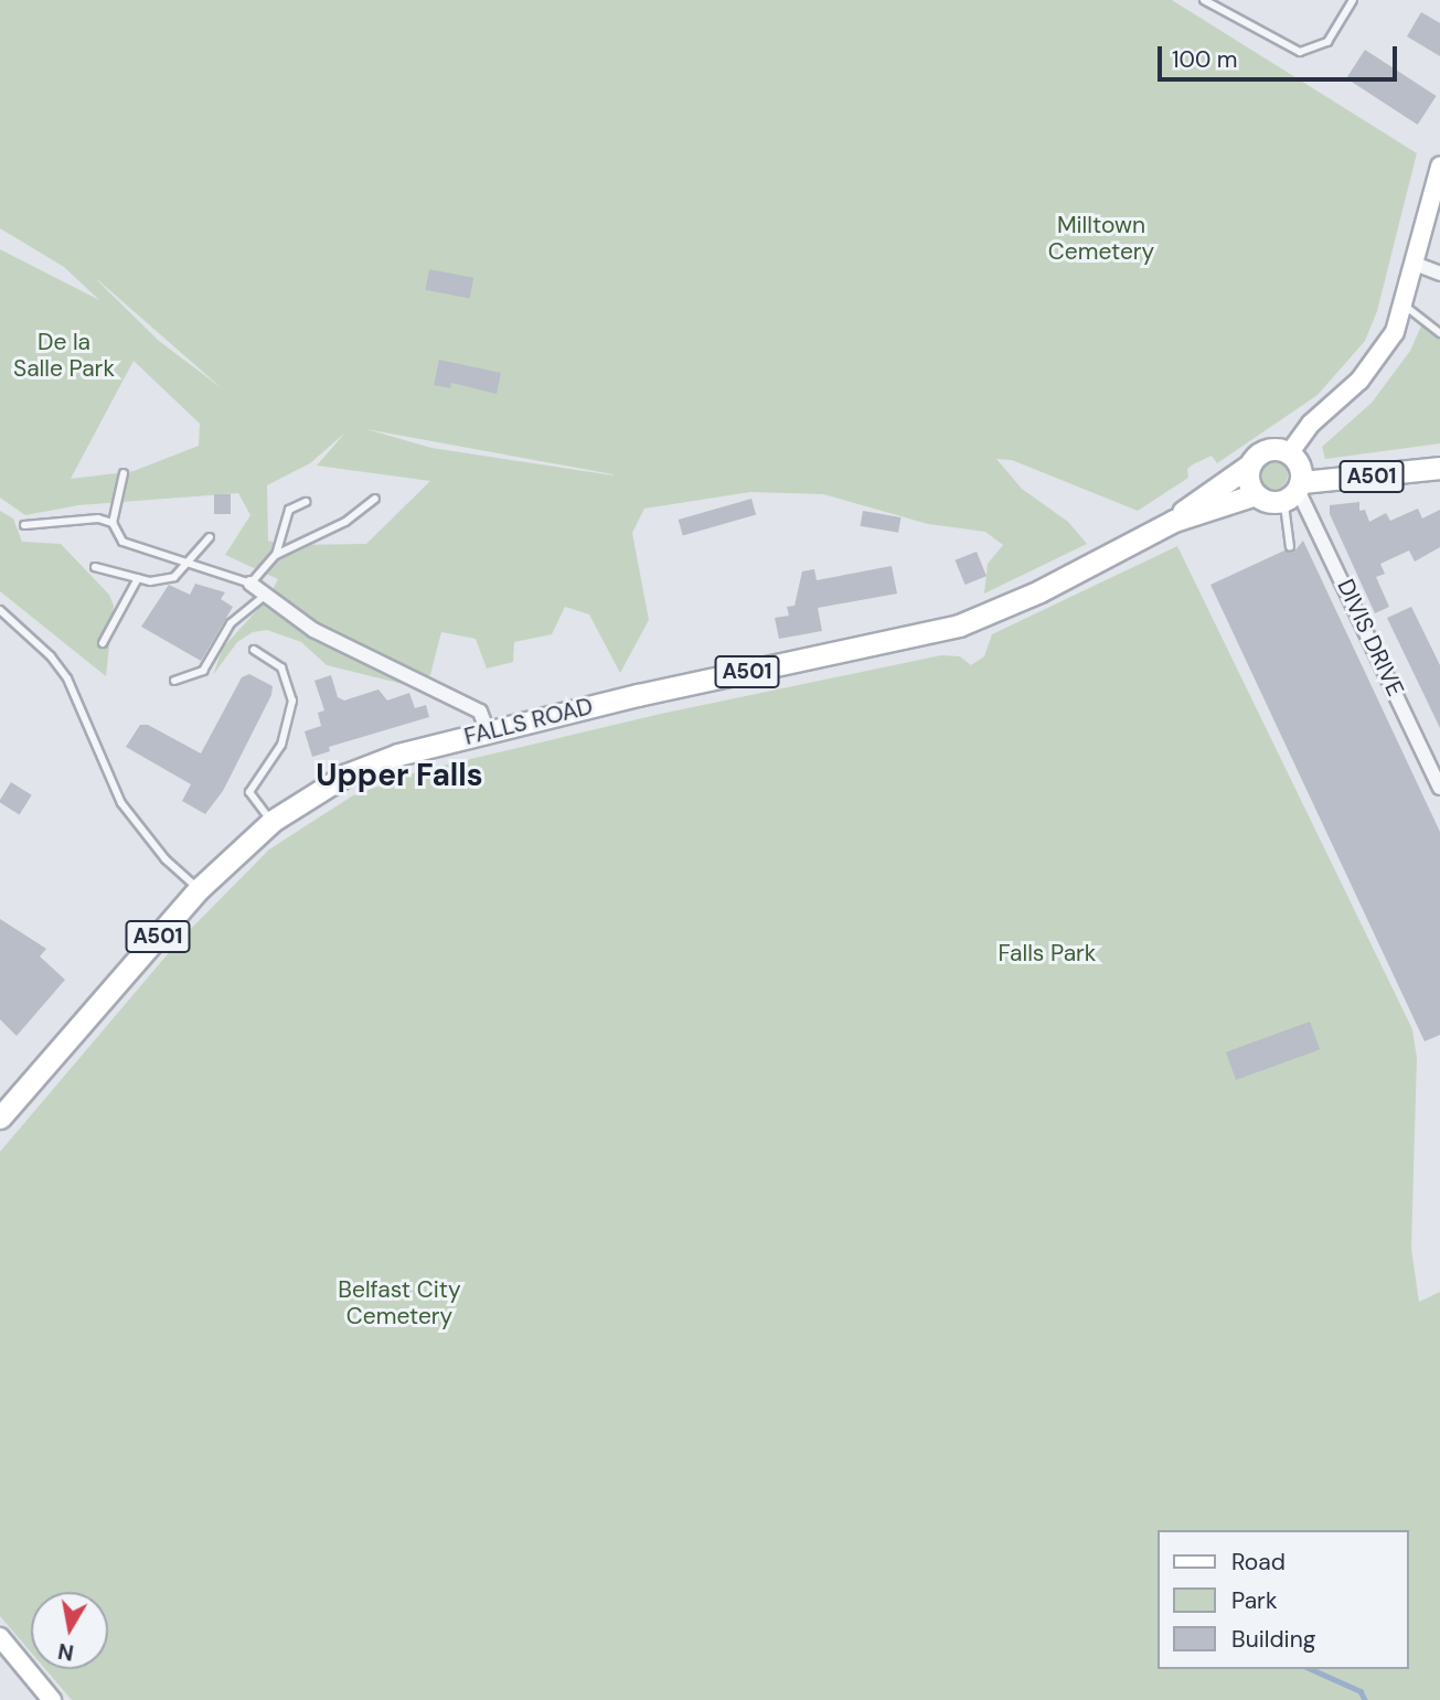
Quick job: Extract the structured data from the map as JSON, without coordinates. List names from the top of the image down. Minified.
{"streets":{"main road":["A501","FALLS ROAD"],"street":["DIVIS DRIVE"]},"crossings":[["A501","DIVIS DRIVE"],["A501","FALLS ROAD"],["DIVIS DRIVE","FALLS ROAD"]],"districts":["Upper Falls"],"parks":["Milltown Cemetery","De la Salle Park","Falls Park","Belfast City Cemetery"],"legend":["Road","Park","Building"],"scale_bar":"100 m","north":"bottom"}
